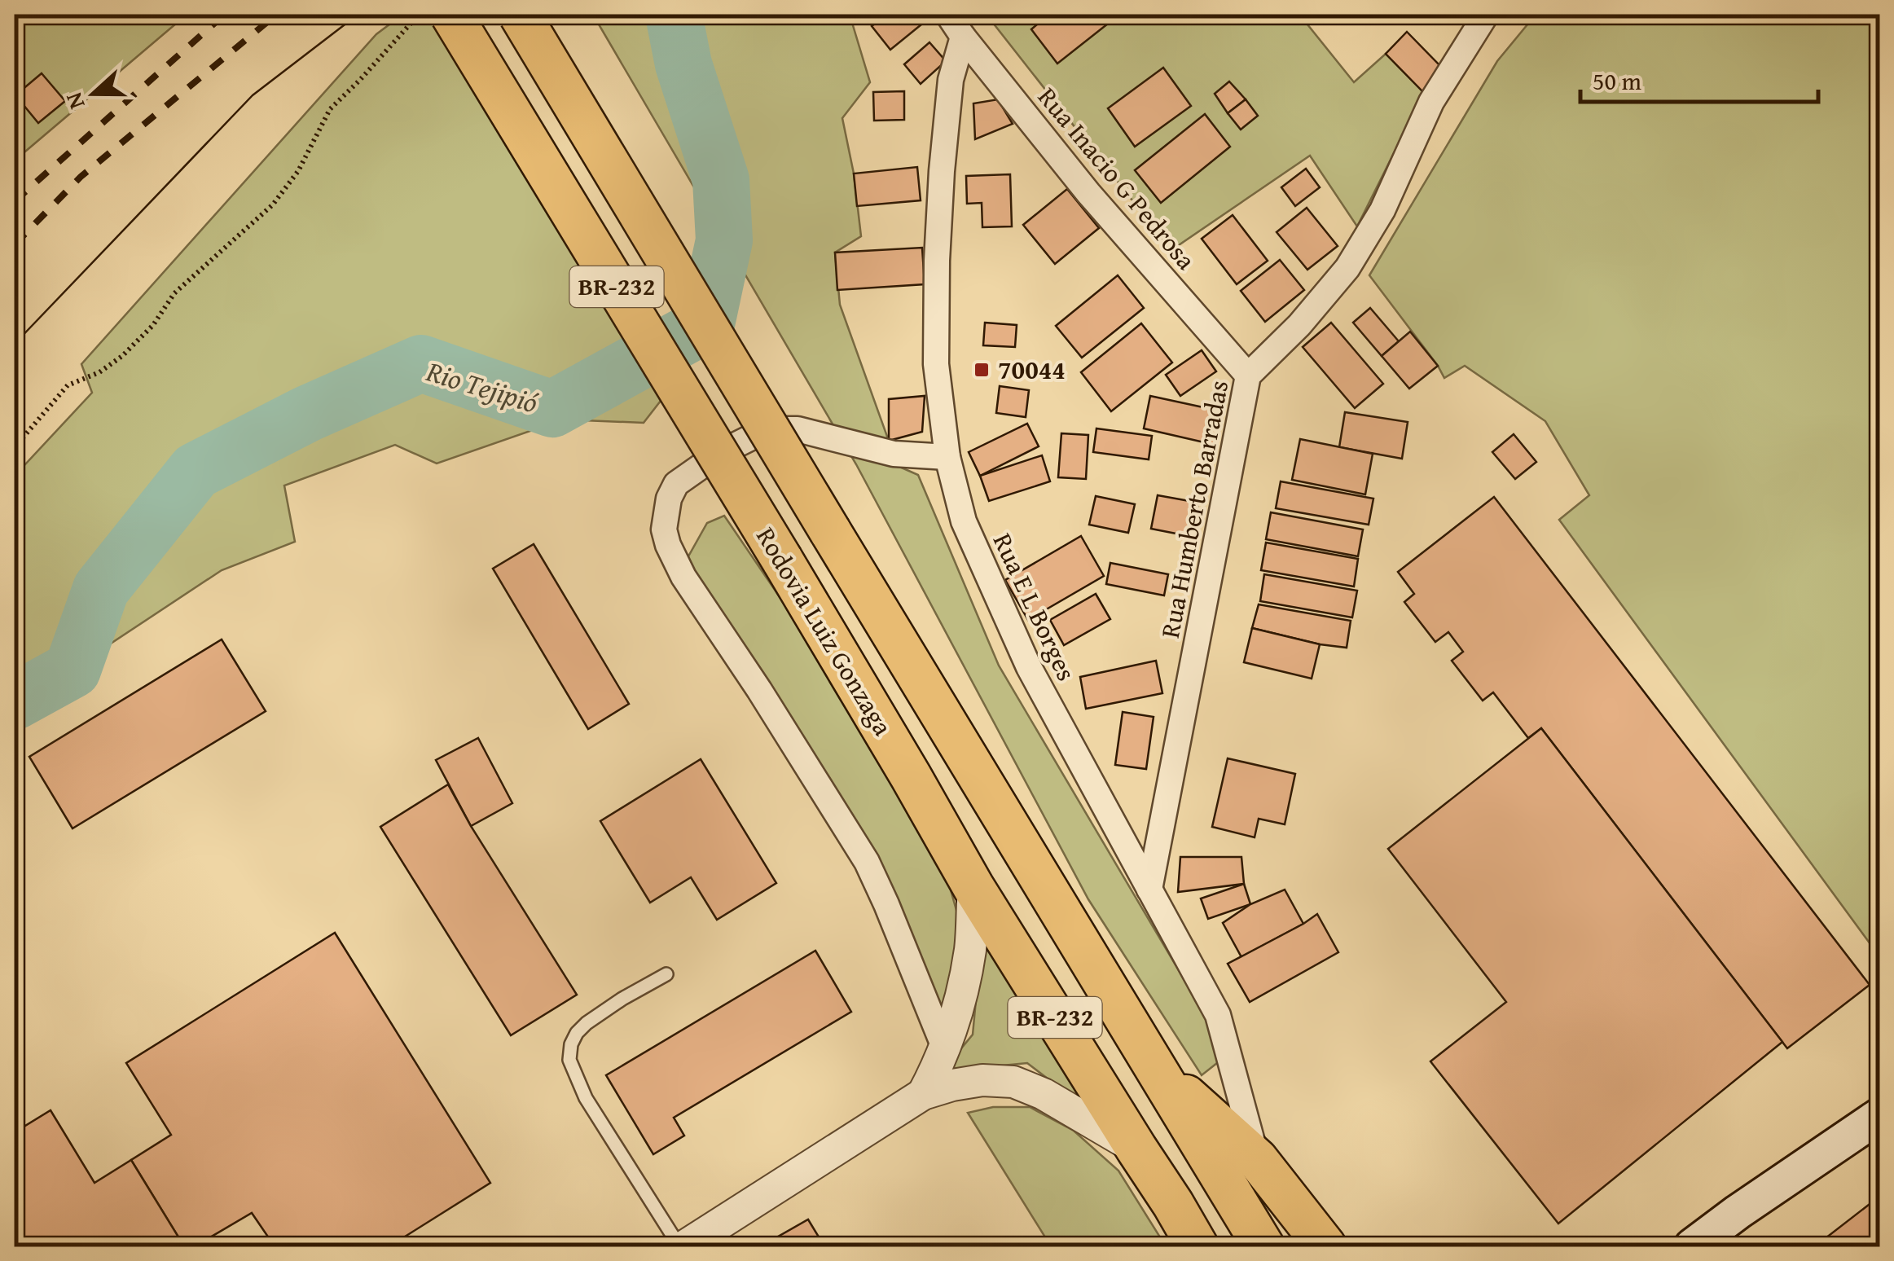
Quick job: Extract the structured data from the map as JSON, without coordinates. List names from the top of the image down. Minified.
{"streets":{"highway":["BR-232","Rodovia Luiz Gonzaga"],"street":["Rua Inacio G Pedrosa","Rua Humberto Barradas","Rua E L Borges"]},"crossings":[["Rua Inacio G Pedrosa","Rua Humberto Barradas"],["Rua Inacio G Pedrosa","Rua E L Borges"],["Rua Humberto Barradas","Rua E L Borges"]],"water":["Rio Tejipió"],"places":{"transit":["70044"]},"scale_bar":"50 m","north":"left"}
